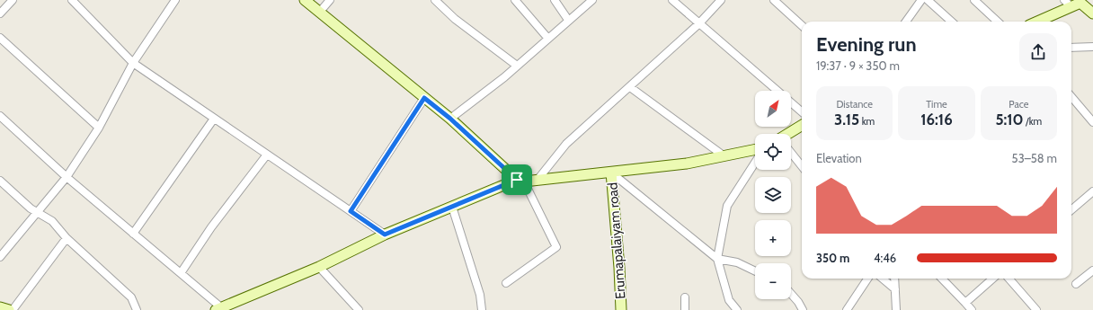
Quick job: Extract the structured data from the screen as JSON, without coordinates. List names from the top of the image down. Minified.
{"streets":{"street":["Erumapalaiyam road"]},"north":"top right","page":{"heading":["Evening run","19:37 · 9 × 350 m"],"stats":[["Distance","3.15 km"],["Time","16:16"],["Pace","5:10 /km"]],"map_buttons":["+","−"],"chart":["Elevation","53–58 m"],"list":[{"name":"350 m","note":"4:46"}]}}
